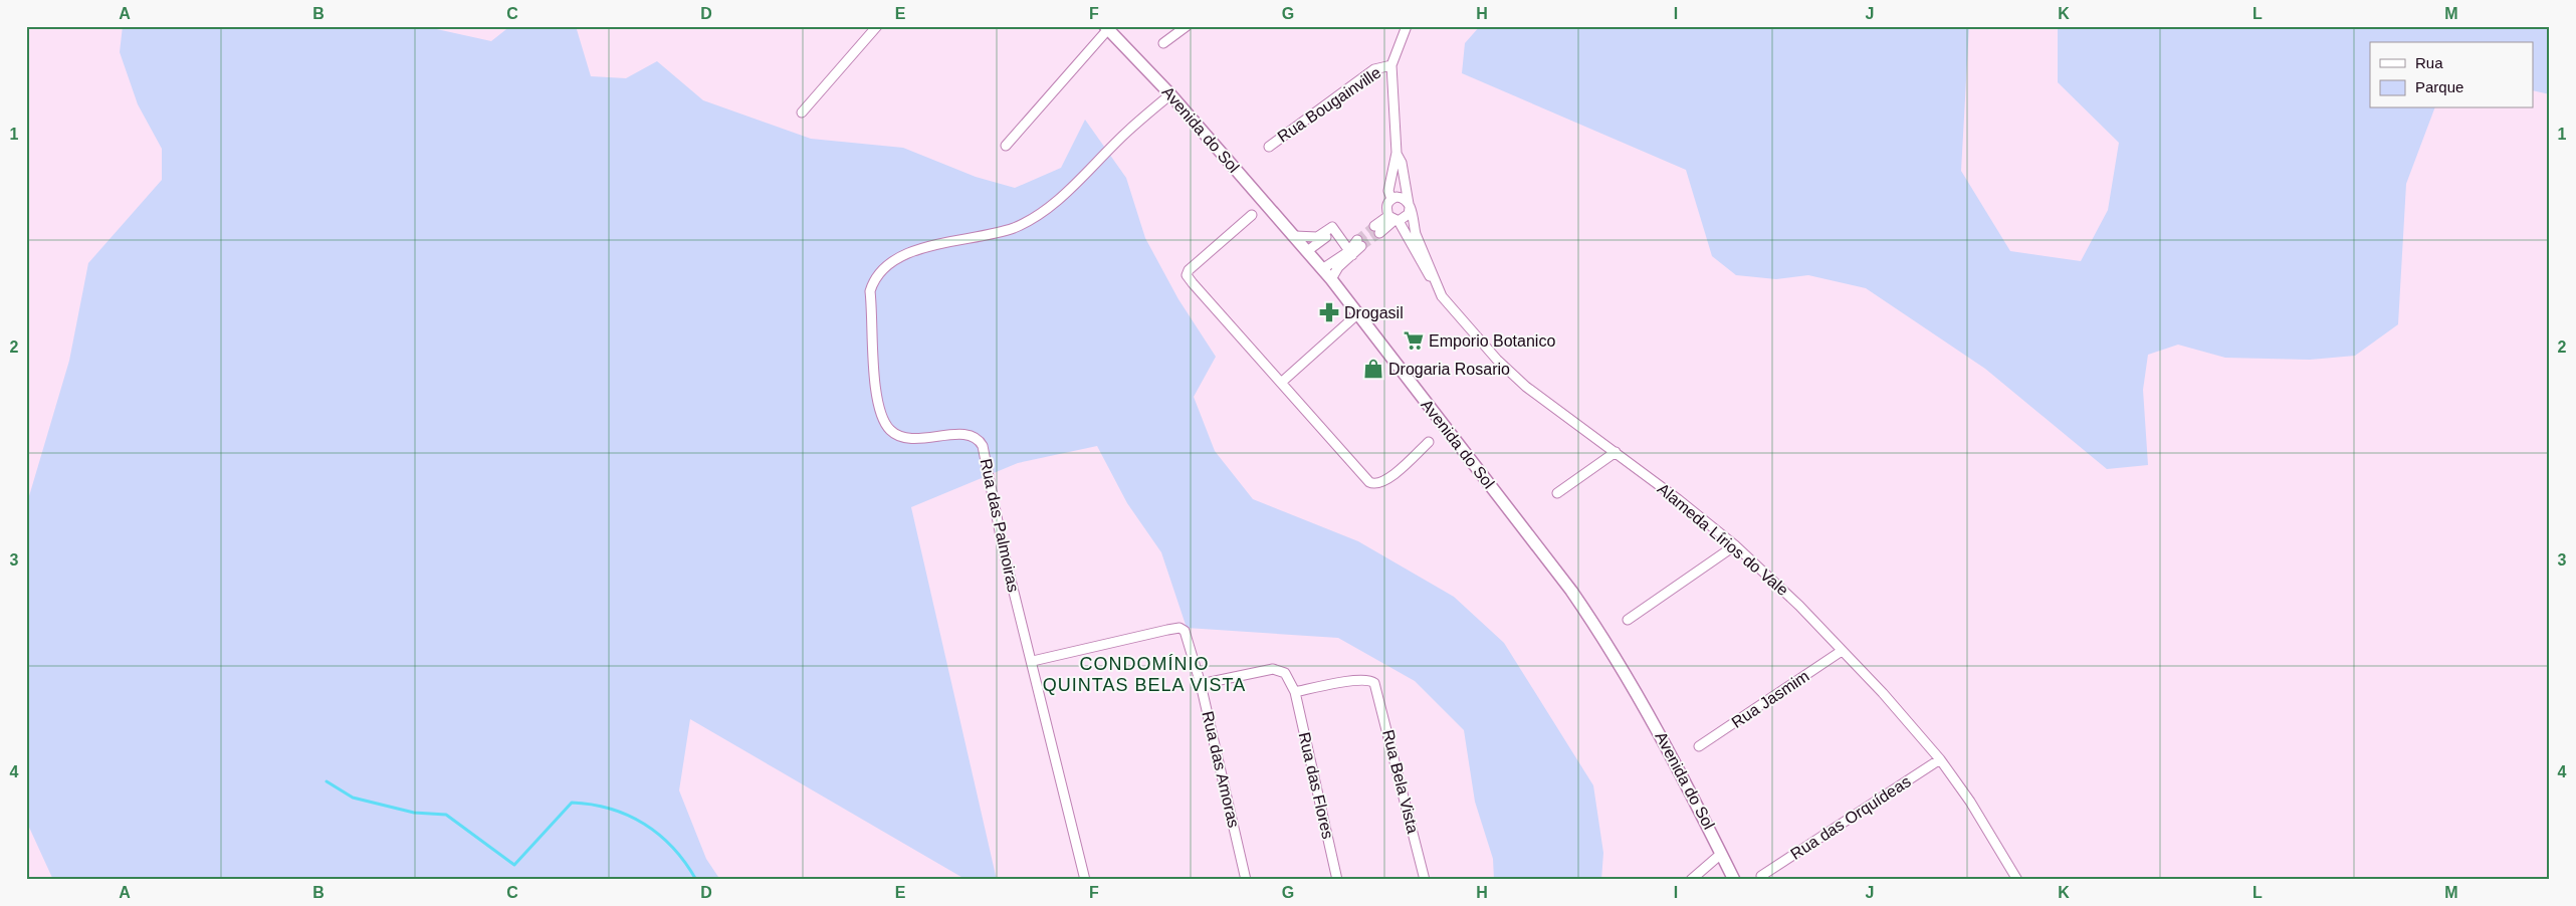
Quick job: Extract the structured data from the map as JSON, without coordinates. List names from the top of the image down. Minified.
{"streets":{"street":["Rua Bougainville","Avenida do Sol","Rua das Palmoiras","Alameda Lírios do Vale","Rua Jasmim","Rua das Amoras","Rua Bela Vista","Rua das Flores","Rua das Orquídeas"]},"crossings":[["Avenida do Sol","Rua das Palmoiras"],["Rua das Palmoiras","Rua das Amoras"],["Alameda Lírios do Vale","Rua Jasmim"],["Alameda Lírios do Vale","Rua das Orquídeas"],["Rua Bela Vista","Rua das Flores"]],"districts":["CONDOMÍNIO QUINTAS BELA VISTA"],"places":{"pharmacy":["Drogasil"],"supermarket":["Emporio Botanico"],"shop":["Drogaria Rosario"]},"legend":["Rua","Parque"],"grid":{"columns":["A","B","C","D","E","F","G","H","I","J","K","L","M"],"rows":["1","2","3","4"]}}
